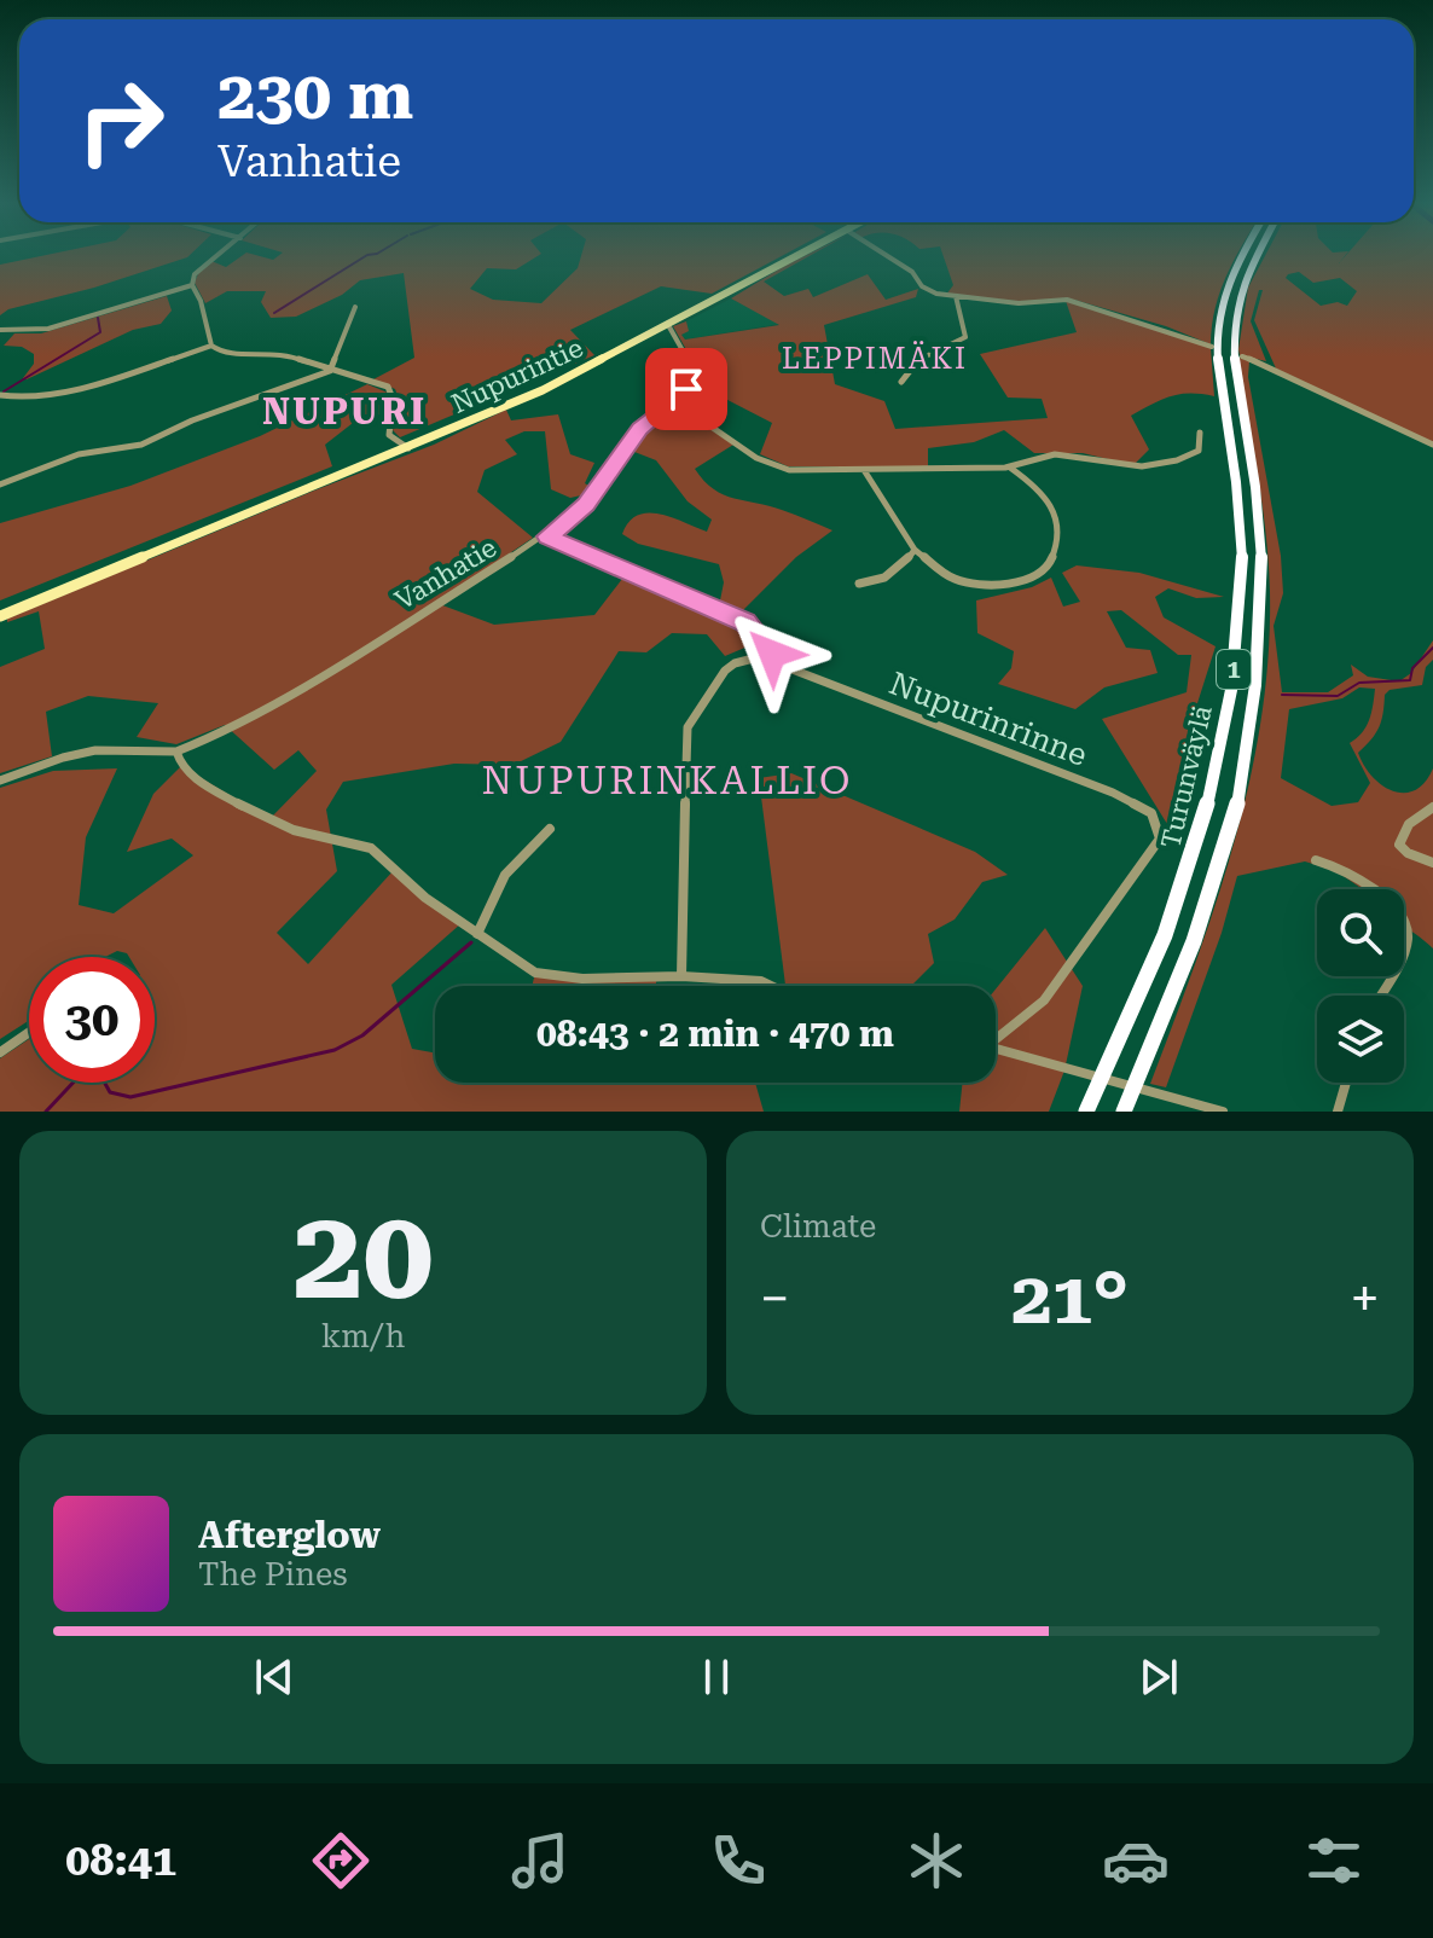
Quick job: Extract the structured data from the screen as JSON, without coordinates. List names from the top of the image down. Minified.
{"streets":{"highway":["1","Turunväylä"],"main road":["Nupurintie"],"street":["Vanhatie","Nupurinrinne"]},"crossings":[["Vanhatie","Nupurinrinne"]],"districts":["LEPPIMÄKI","NUPURI","NUPURINKALLIO"],"page":{"turn":["230 m","Vanhatie"],"limit":"30","trip":"08:43 · 2 min · 470 m","tile":[["20","km/h"],"Climate"],"heat":["−","21°","+"],"song":["Afterglow","The Pines"],"tabs":"08:41"}}
